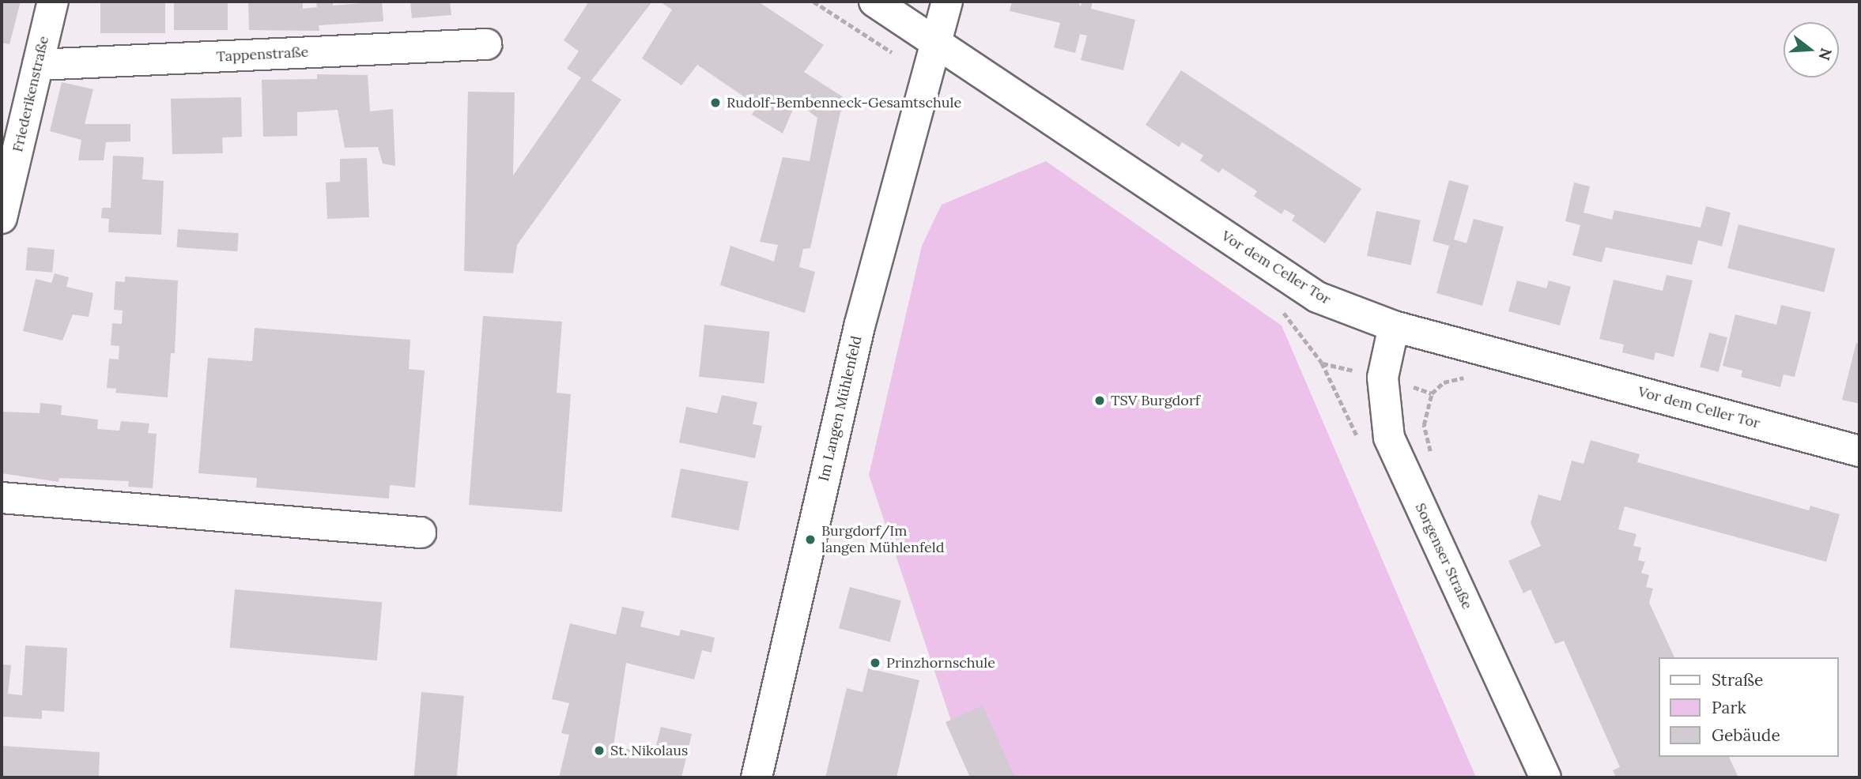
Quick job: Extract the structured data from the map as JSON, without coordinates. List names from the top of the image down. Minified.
{"streets":{"street":["Tappenstraße","Friederikenstraße","Vor dem Celler Tor","Im Langen Mühlenfeld","Sorgenser Straße"]},"crossings":[["Tappenstraße","Friederikenstraße"],["Vor dem Celler Tor","Im Langen Mühlenfeld"],["Vor dem Celler Tor","Sorgenser Straße"]],"places":["Rudolf-Bembenneck-Gesamtschule","TSV Burgdorf","Burgdorf/Im langen Mühlenfeld","Prinzhornschule","St. Nikolaus"],"legend":["Straße","Park","Gebäude"],"north":"right"}
